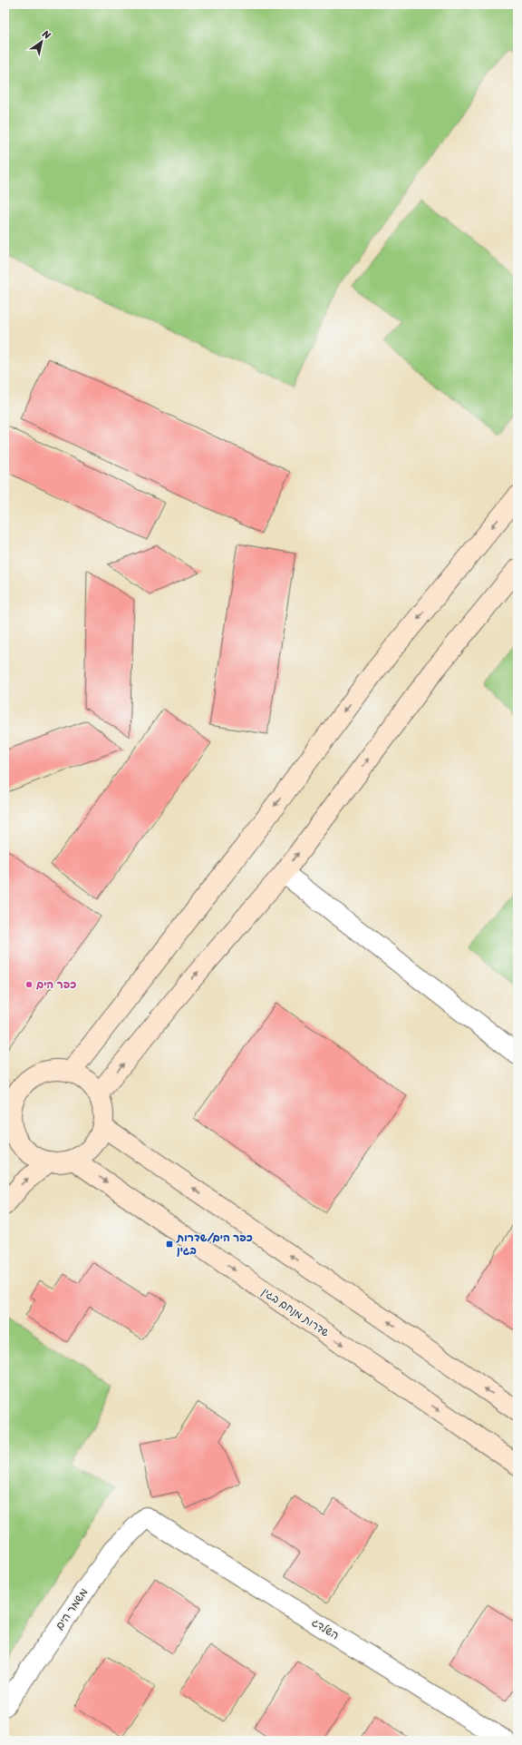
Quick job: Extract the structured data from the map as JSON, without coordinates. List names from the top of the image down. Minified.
{"streets":{"street":["שדרות מנחם בגין","משמר הים","השלדג"]},"crossings":[["משמר הים","השלדג"]],"places":{"other":["כפר הים"],"transit":["כפר הים/שדרות בגין"]},"north":"top right"}
